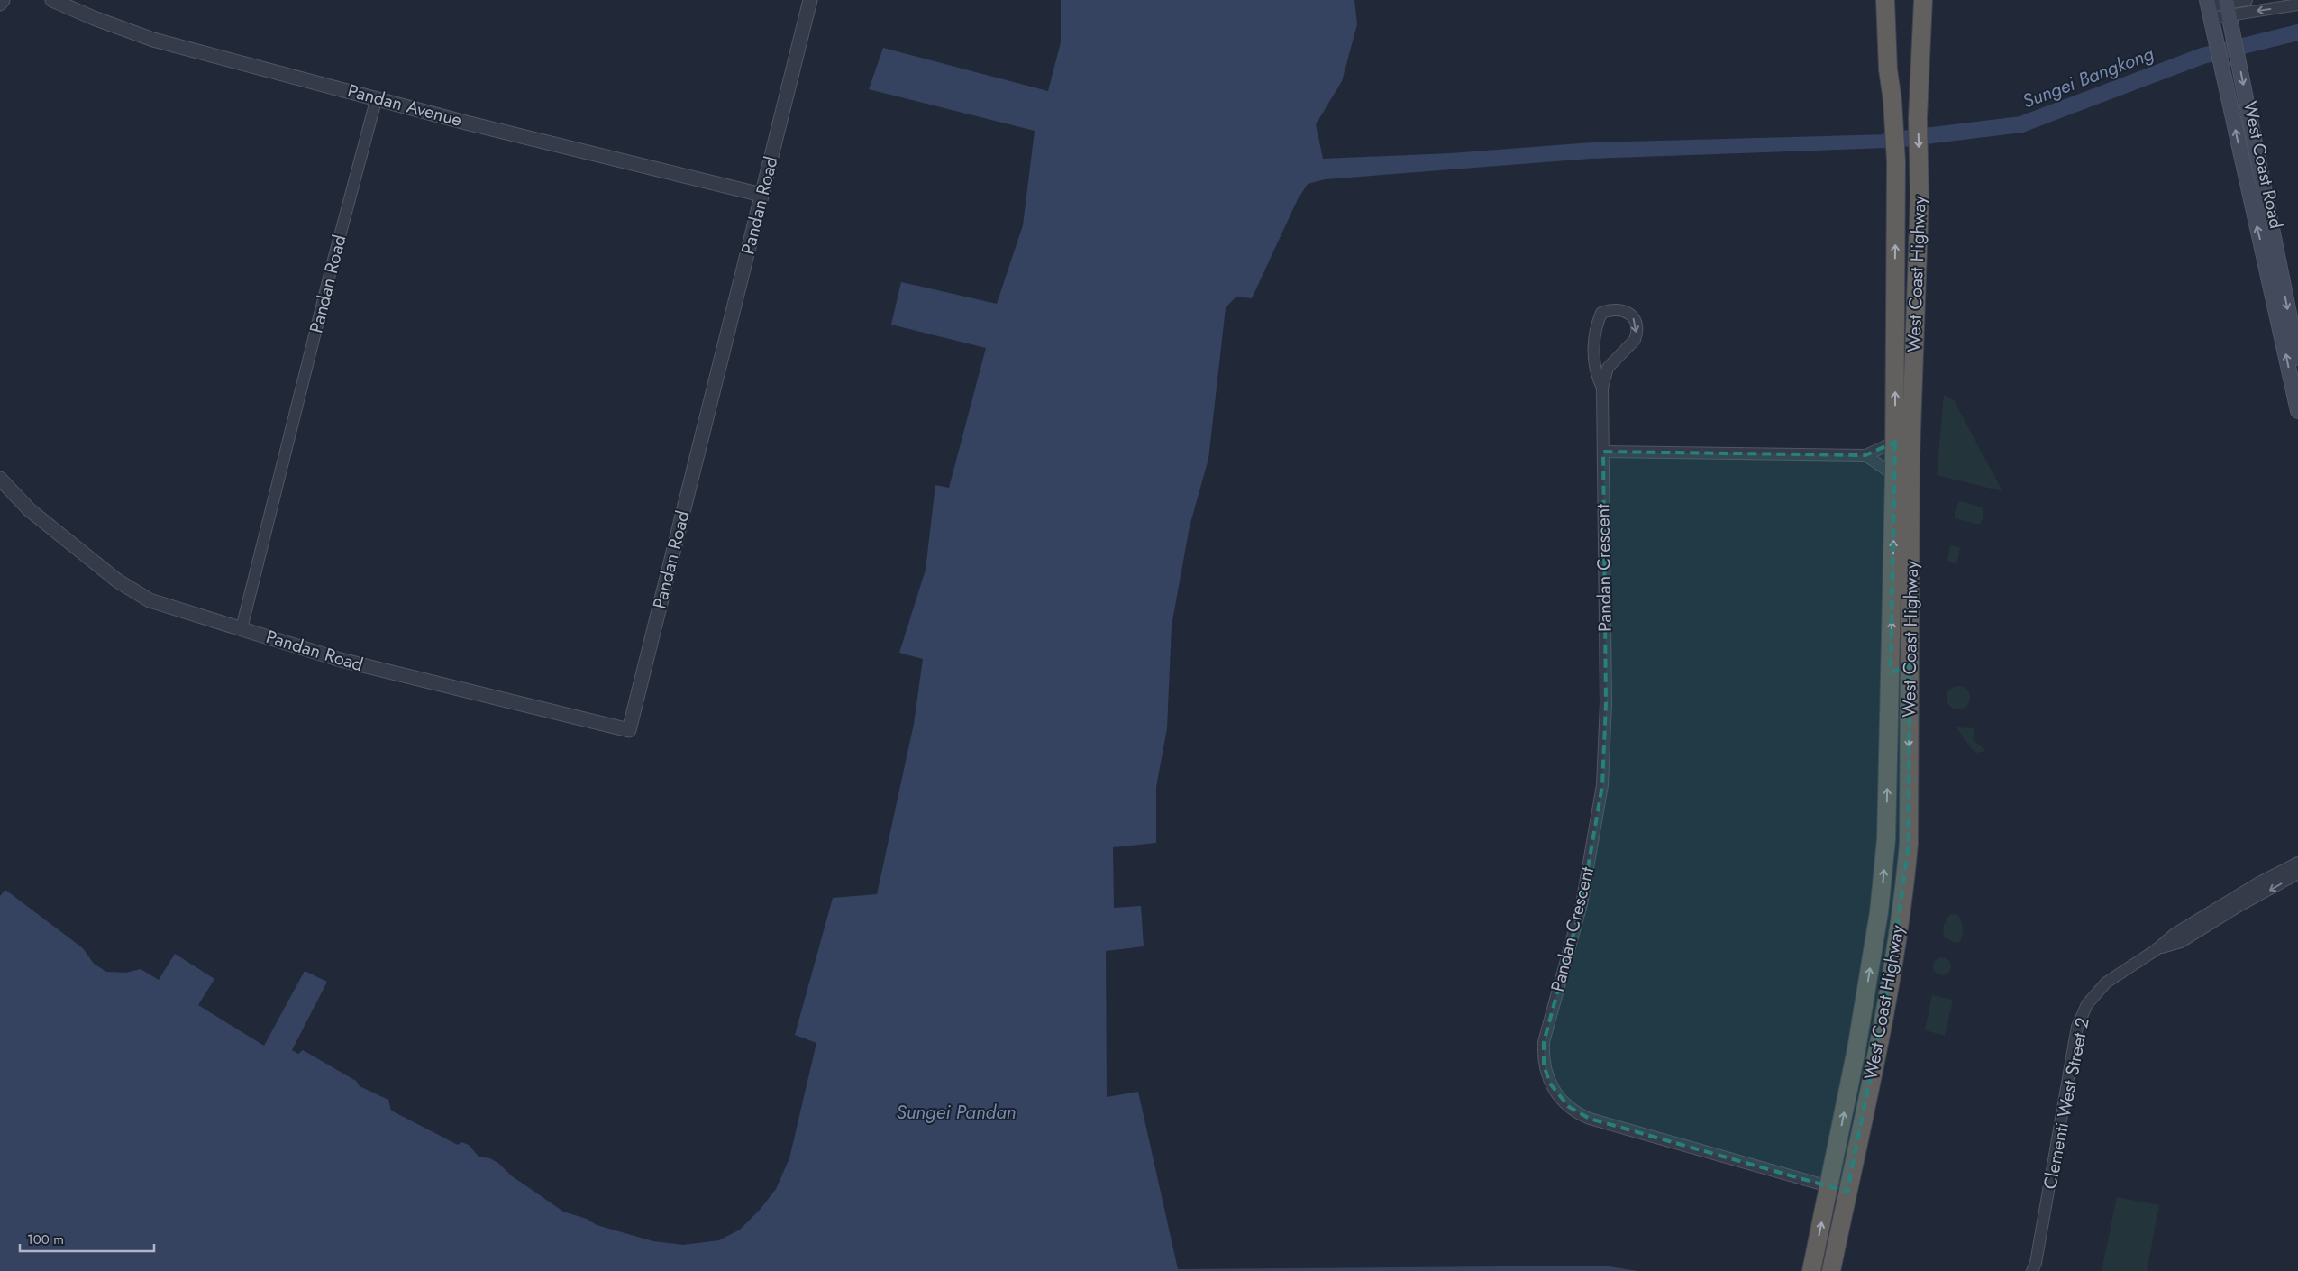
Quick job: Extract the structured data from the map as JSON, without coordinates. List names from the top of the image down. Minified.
{"streets":{"highway":["West Coast Highway"],"main road":["West Coast Road"],"street":["Pandan Avenue","Pandan Road","Pandan Crescent","Clementi West Street 2"]},"crossings":[["Pandan Avenue","Pandan Road"],["West Coast Highway","Pandan Crescent"]],"water":["Sungei Bangkong","Sungei Pandan"],"scale_bar":"100 m"}
